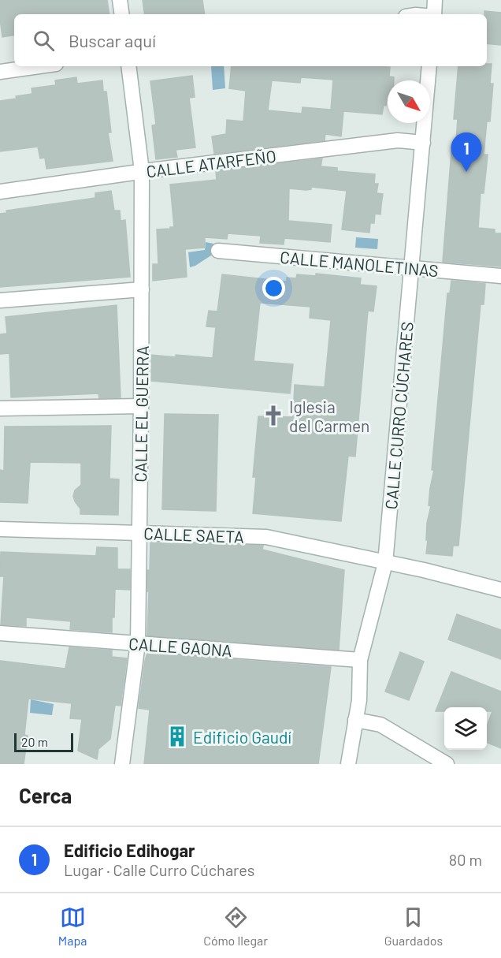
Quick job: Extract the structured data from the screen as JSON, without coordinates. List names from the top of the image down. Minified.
{"streets":{"street":["CALLE ATARFEÑO","CALLE MANOLETINAS","CALLE EL GUERRA","CALLE CURRO CÚCHARES","CALLE SAETA","CALLE GAONA"]},"crossings":[["CALLE ATARFEÑO","CALLE EL GUERRA"],["CALLE ATARFEÑO","CALLE CURRO CÚCHARES"],["CALLE MANOLETINAS","CALLE CURRO CÚCHARES"],["CALLE EL GUERRA","CALLE SAETA"],["CALLE EL GUERRA","CALLE GAONA"],["CALLE CURRO CÚCHARES","CALLE SAETA"],["CALLE CURRO CÚCHARES","CALLE GAONA"]],"places":{"church":["Iglesia del Carmen"],"building":["Edificio Gaudí"]},"scale_bar":"20 m","north":"bottom right","page":{"search":"Buscar aquí","pins":"1","scale":"20 m","heading":"Cerca","list":[{"mark":"1","name":"Edificio Edihogar","note":"Lugar · Calle Curro Cúchares","value":"80 m"}],"nav":["Mapa","Cómo llegar","Guardados"]}}
